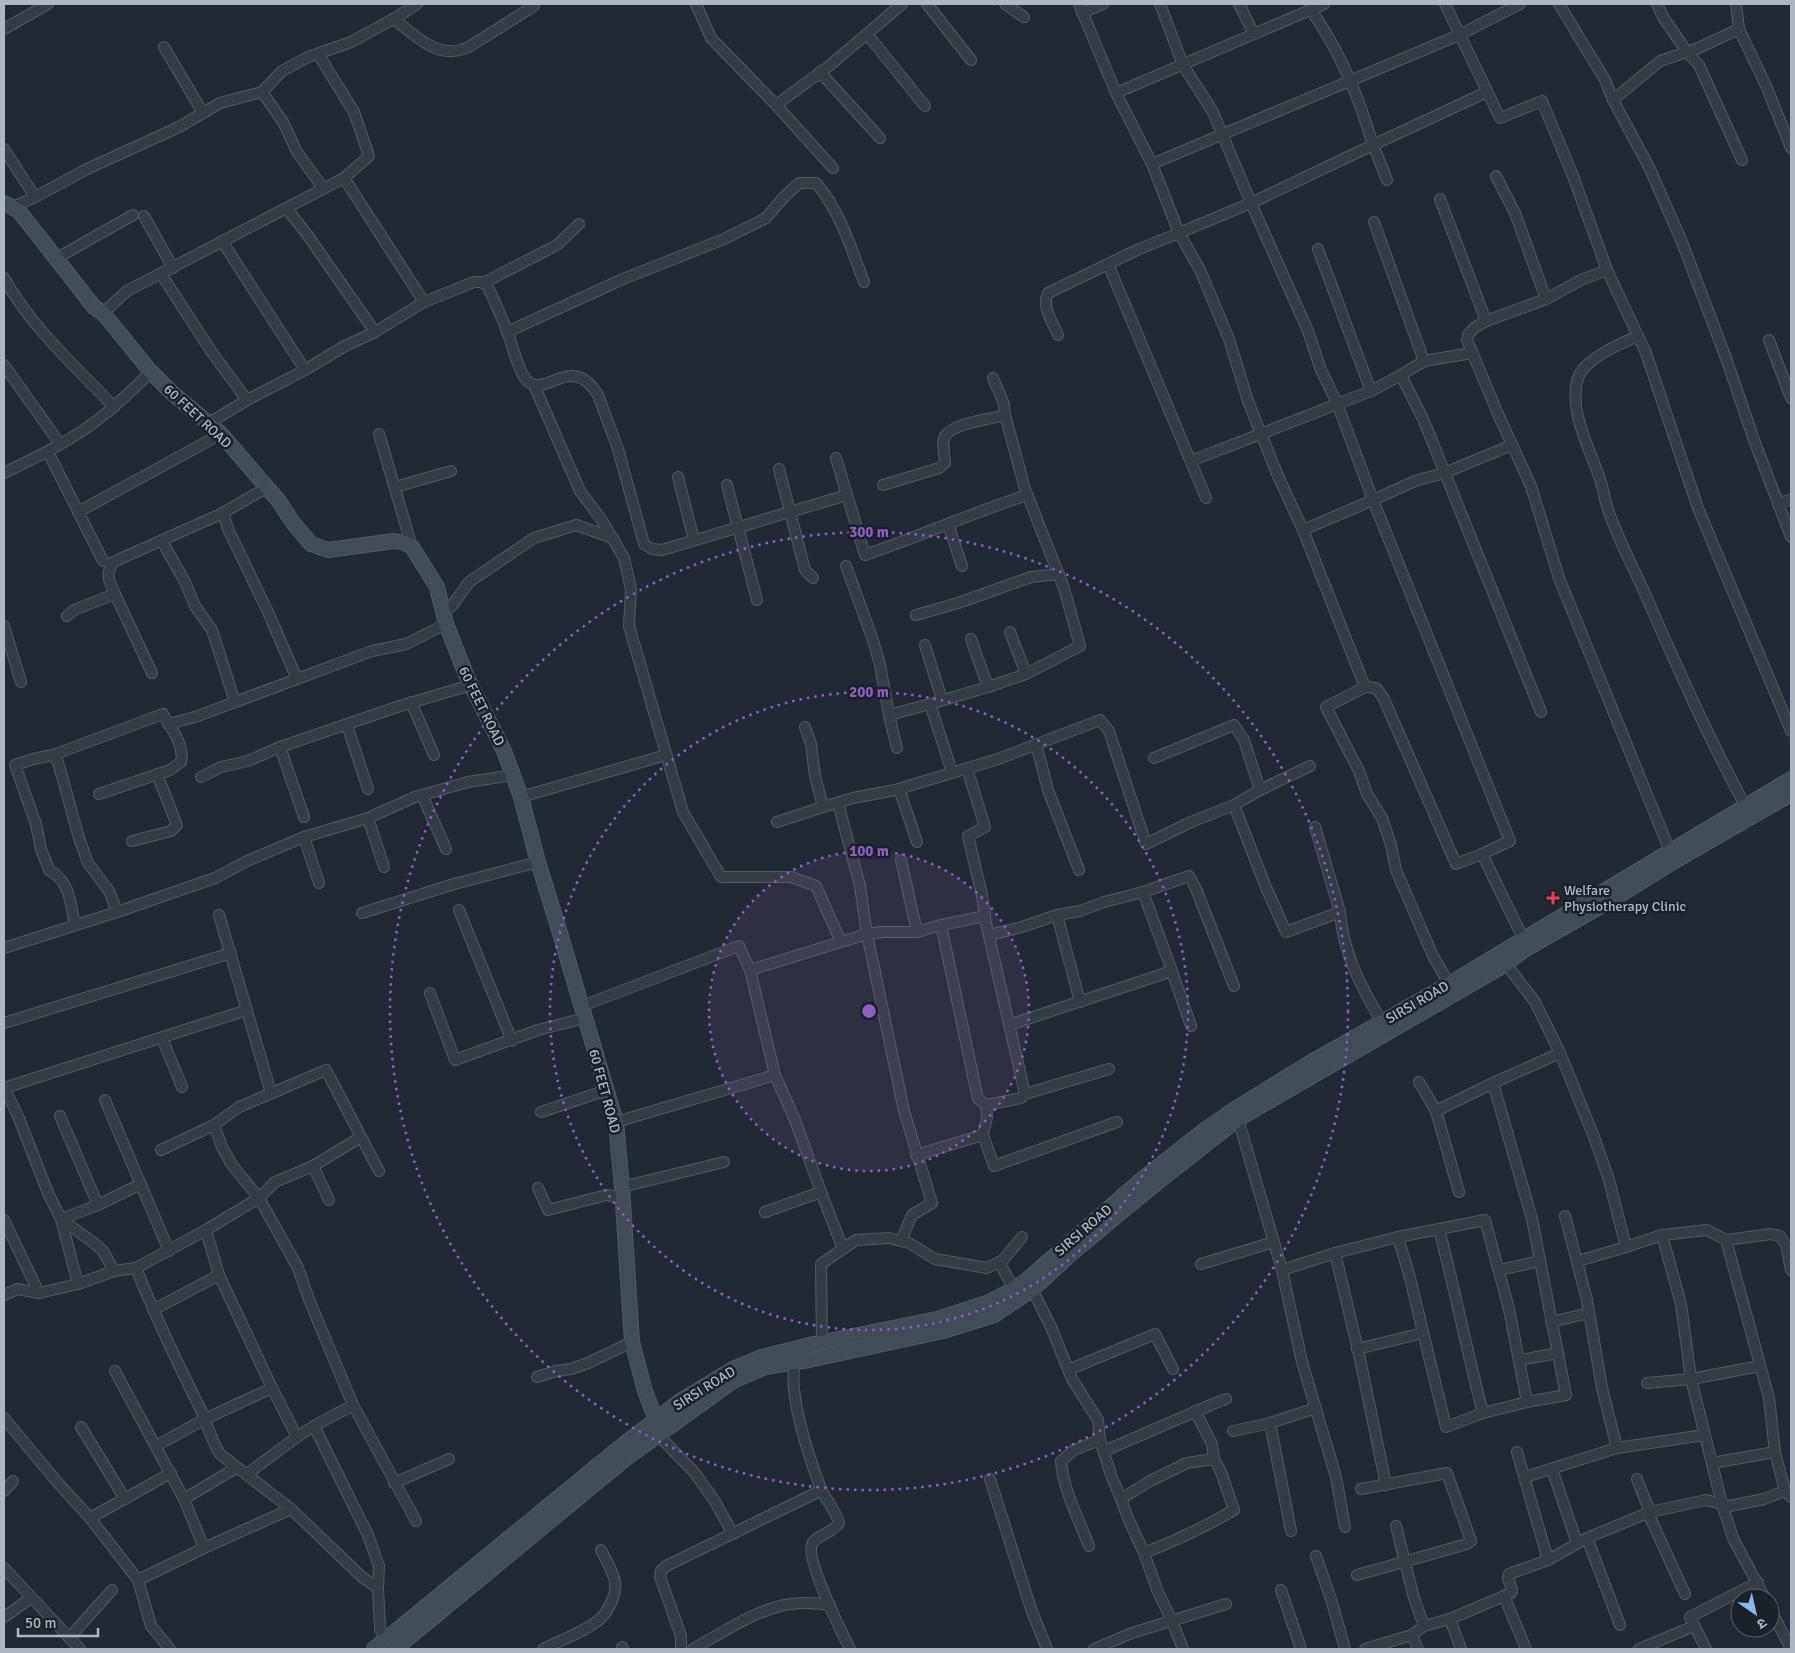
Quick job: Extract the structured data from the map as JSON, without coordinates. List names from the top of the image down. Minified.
{"streets":{"main road":["60 FEET ROAD","SIRSI ROAD"]},"crossings":[["60 FEET ROAD","SIRSI ROAD"]],"places":{"health":["Welfare Physiotherapy Clinic"]},"scale_bar":"50 m","north":"bottom right","rings":["300 m","200 m","100 m"]}
